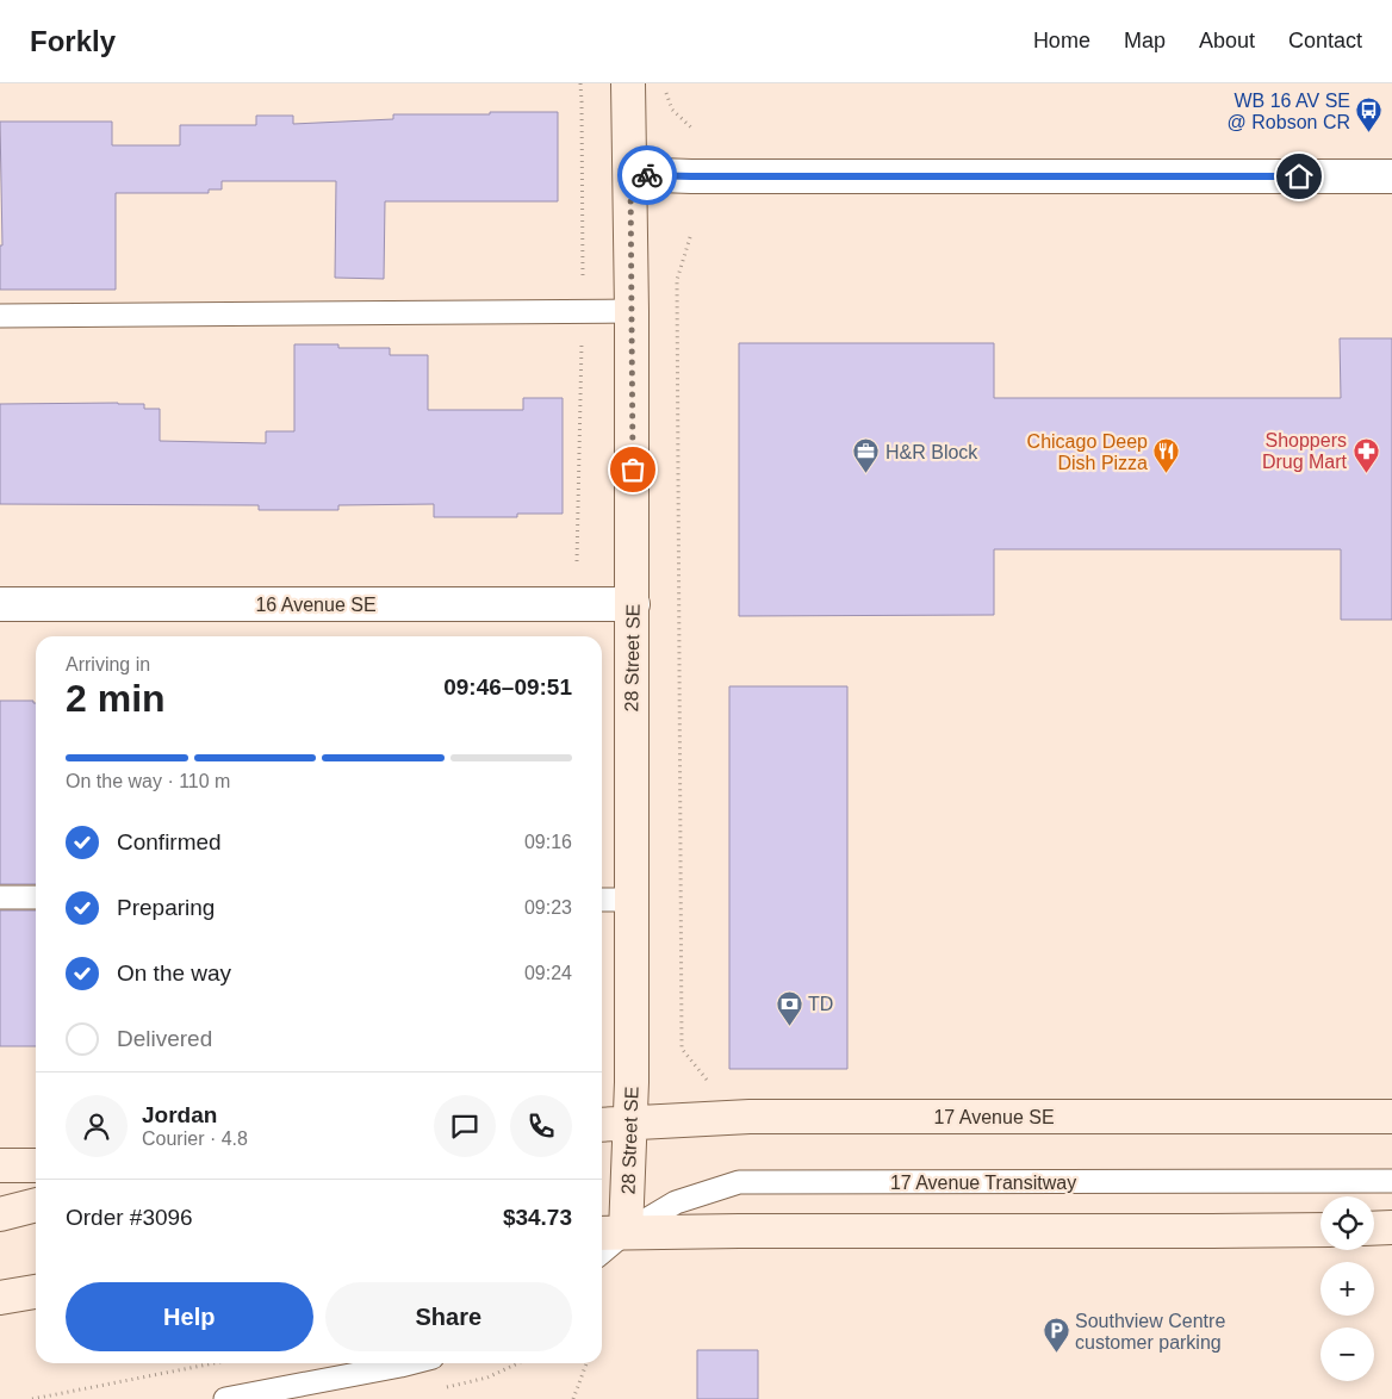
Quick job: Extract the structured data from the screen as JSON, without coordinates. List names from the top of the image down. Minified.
{"streets":{"main road":["28 Street SE","17 Avenue SE"],"street":["16 Avenue SE"],"lane":["17 Avenue Transitway"]},"crossings":[["16 Avenue SE","28 Street SE"],["28 Street SE","17 Avenue SE"],["28 Street SE","17 Avenue Transitway"]],"places":{"bus stop":["WB 16 AV SE @ Robson CR"],"pharmacy":["Shoppers Drug Mart"],"office":["H&R Block"],"restaurant":["Chicago Deep Dish Pizza"],"bank":["TD"],"parking":["Southview Centre customer parking"]},"page":{"header":"Forkly","nav":["Home","Map","About","Contact"],"heading":["2 min","Arriving in","09:46–09:51"],"panel":["Jordan","Courier · 4.8","Order #3096","$34.73"],"bar":"On the way · 110 m","list":[["Confirmed","09:16"],["Preparing","09:23"],["On the way","09:24"],"Delivered"],"map_buttons":["+","−"],"buttons":["Help","Share"]}}
